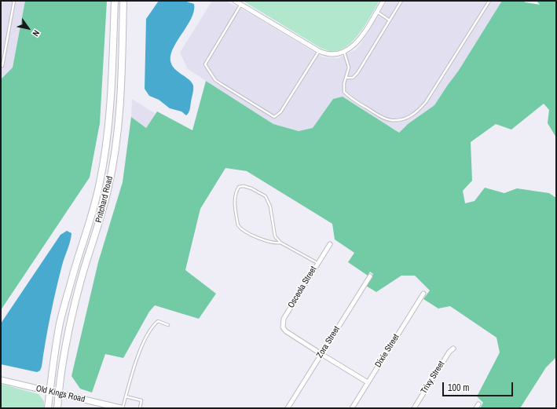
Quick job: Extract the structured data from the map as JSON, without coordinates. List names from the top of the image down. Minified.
{"streets":{"main road":["Pritchard Road"],"street":["Osceola Street","Zora Street","Dixie Street","Trixy Street","Old Kings Road"]},"crossings":[["Pritchard Road","Old Kings Road"],["Osceola Street","Zora Street"]],"scale_bar":"100 m","north":"bottom right"}
